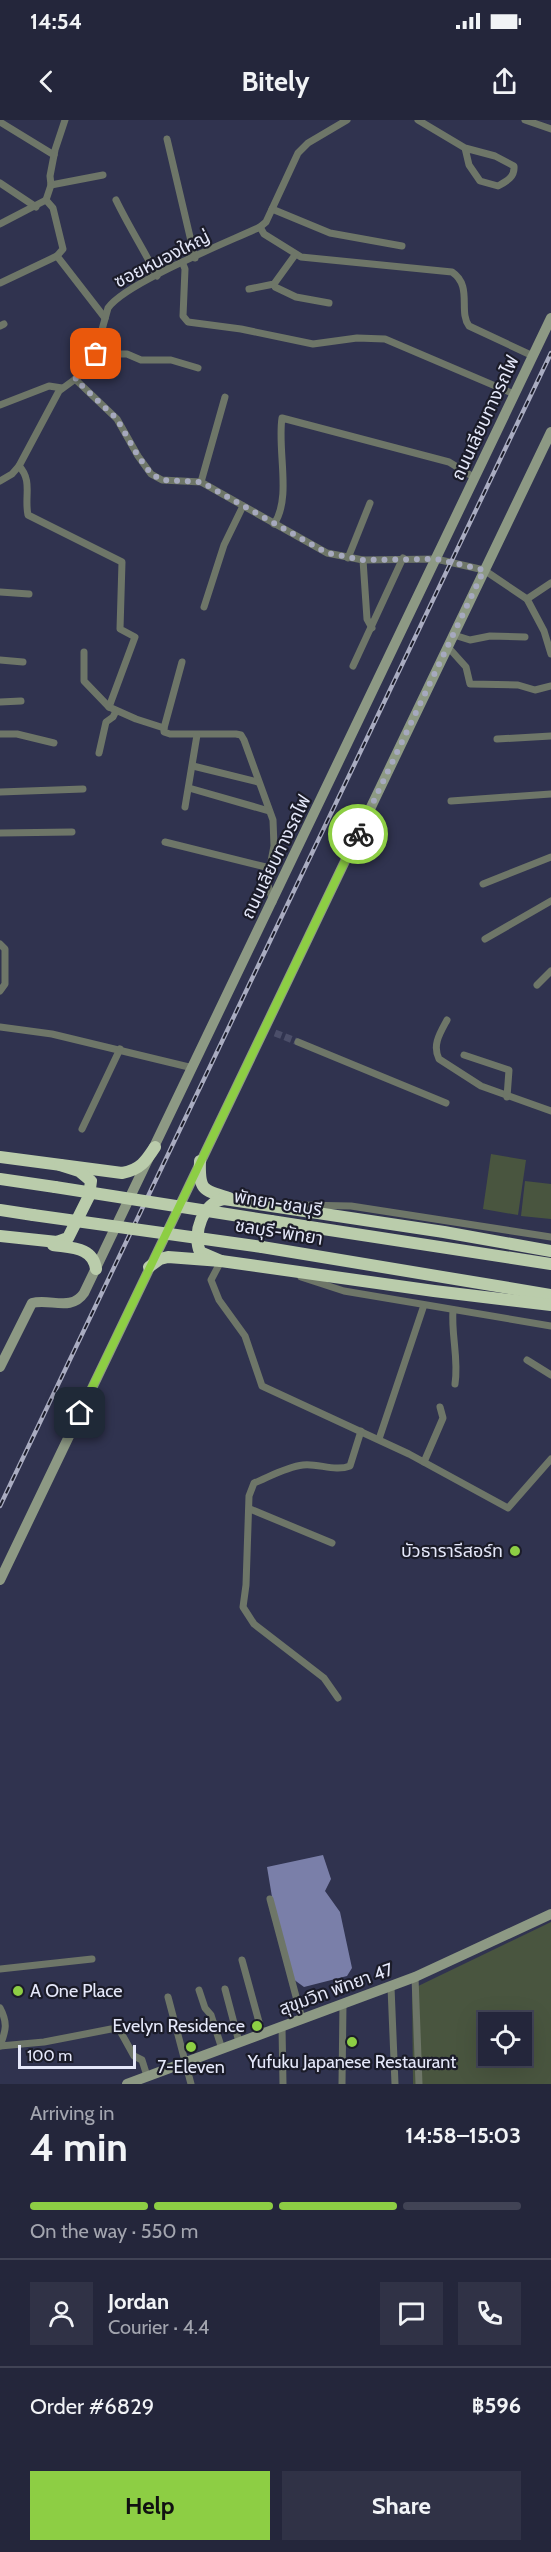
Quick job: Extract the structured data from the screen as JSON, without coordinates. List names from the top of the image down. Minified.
{"streets":{"highway":["พัทยา-ชลบุรี","ชลบุรี-พัทยา"],"street":["ซอยหนองใหญ่","ถนนเลียบทางรถไฟ","สุขุมวิท พัทยา 47"]},"places":["บัวธารารีสอร์ท","A One Place","Evelyn Residence","Yufuku Japanese Restaurant","7-Eleven"],"scale_bar":"100 m","page":{"status":"14:54","header":"Bitely","scale":"100 m","heading":["4 min","Arriving in","14:58–15:03"],"panel":["Jordan","Courier · 4.4","Order #6829","฿596"],"bar":"On the way · 550 m","buttons":["Help","Share"]}}
